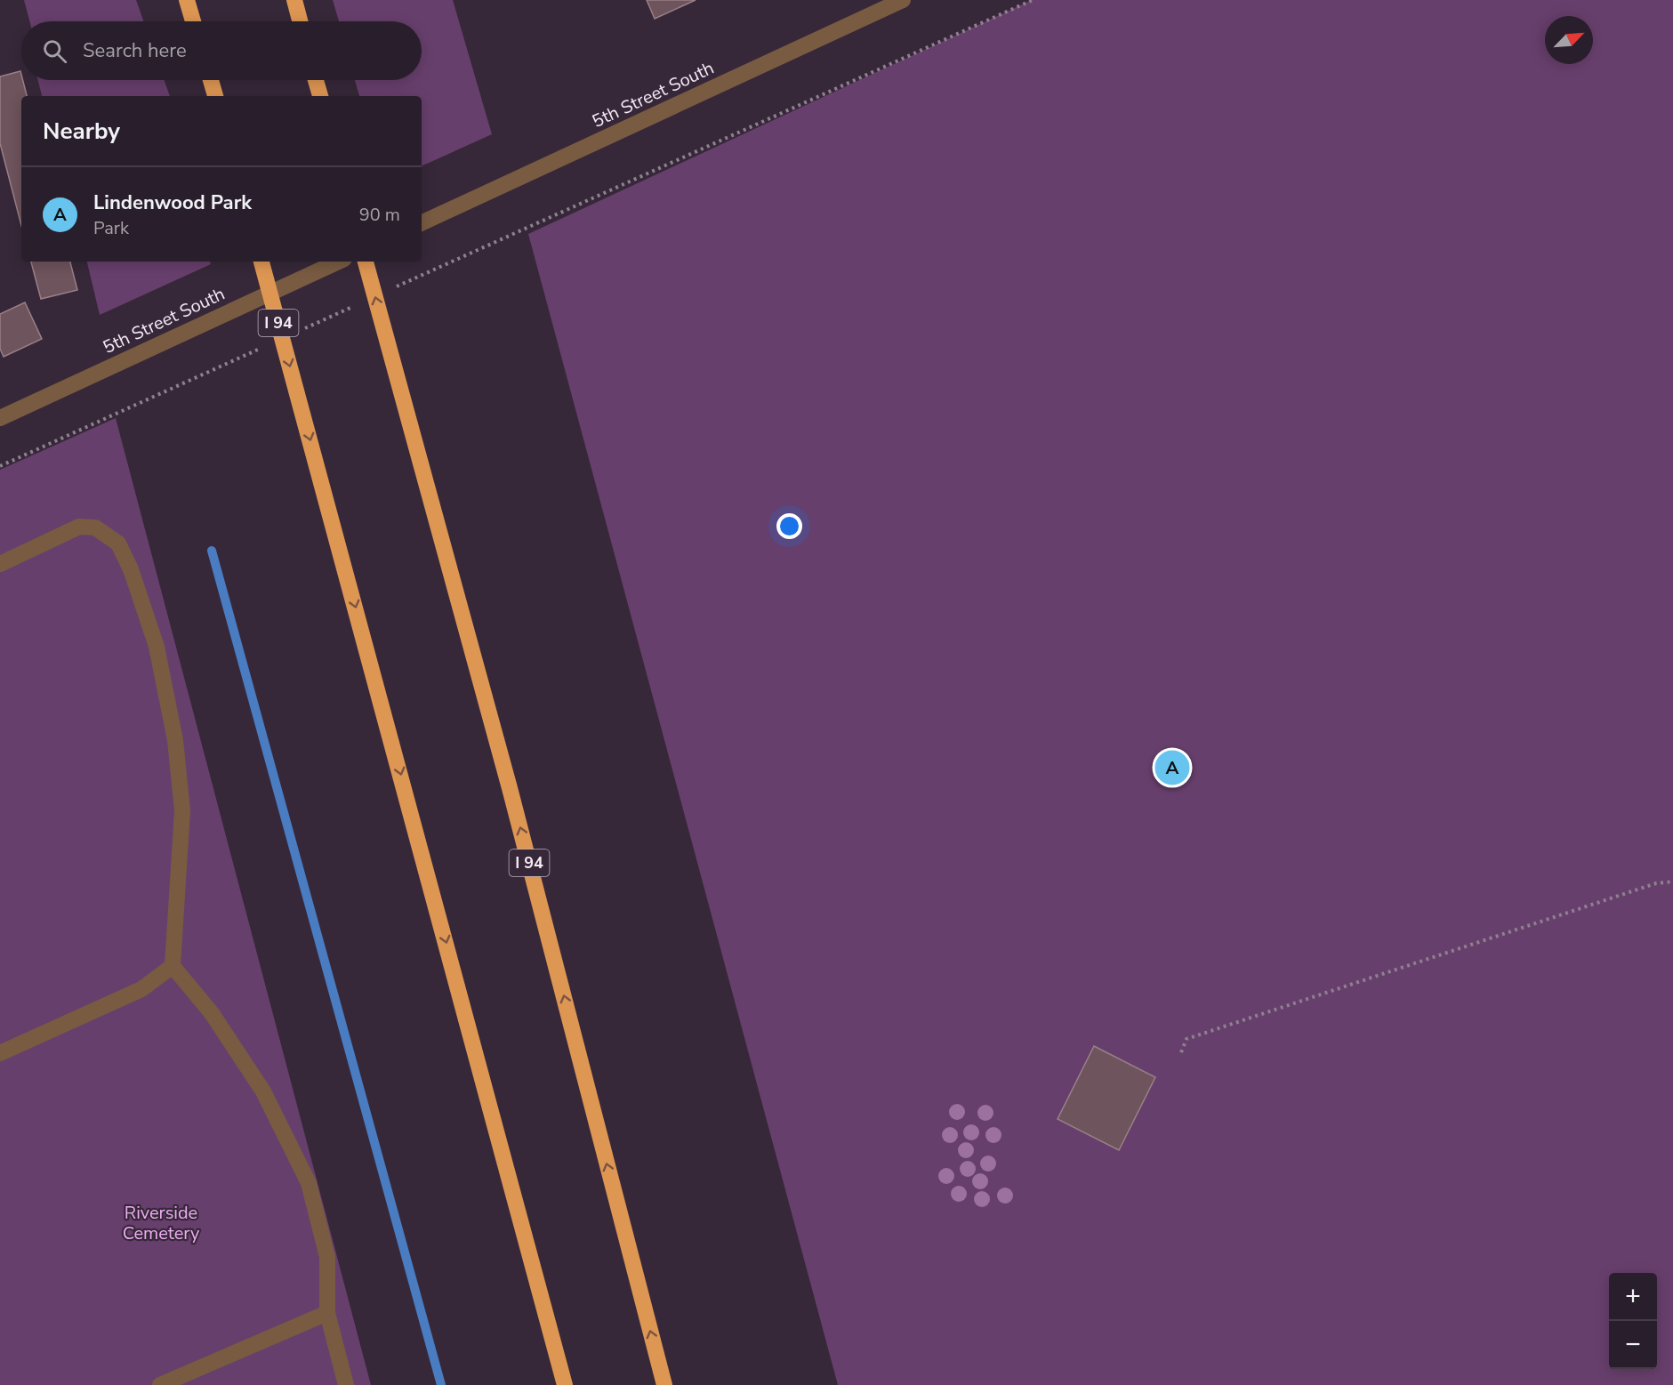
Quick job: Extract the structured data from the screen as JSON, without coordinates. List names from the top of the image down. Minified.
{"streets":{"highway":["I 94"],"street":["5th Street South"]},"parks":["Riverside Cemetery"],"north":"top right","page":{"search":"Search here","heading":"Nearby","list":[{"mark":"A","name":"Lindenwood Park","note":"Park","value":"90 m"}],"pins":"A","map_buttons":["+","−"]}}
